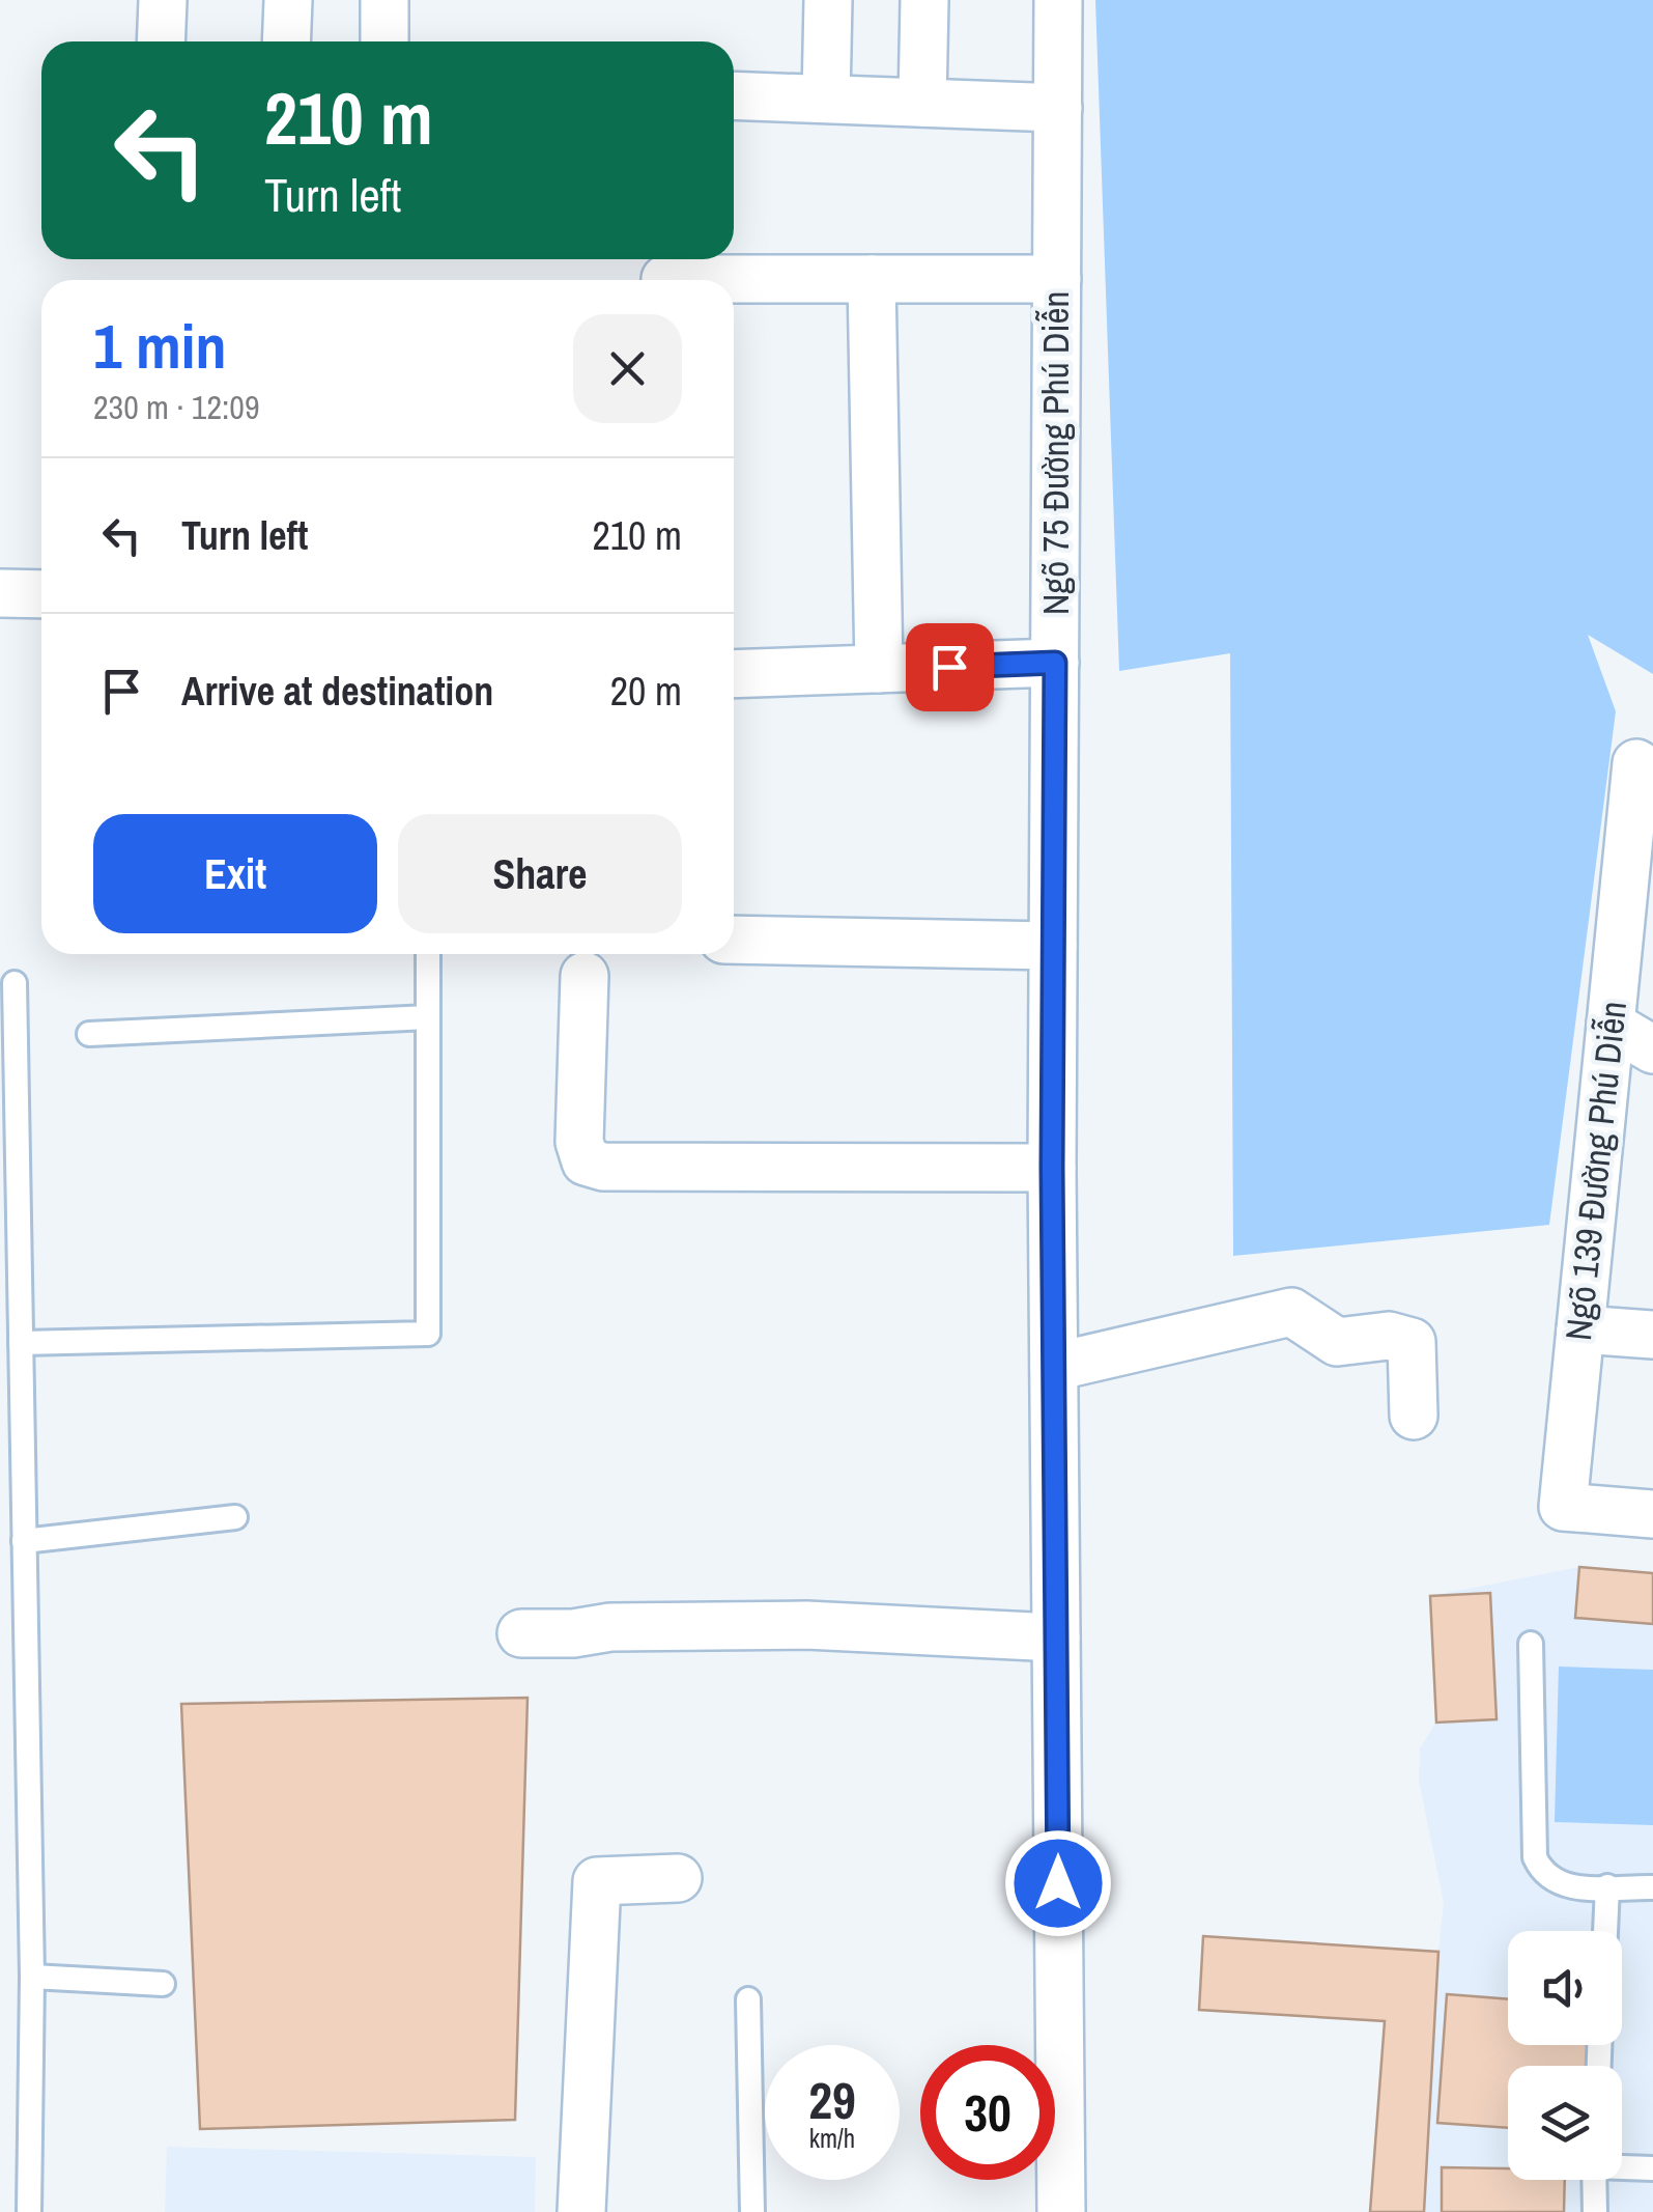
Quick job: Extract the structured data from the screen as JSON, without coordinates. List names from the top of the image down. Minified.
{"streets":{"street":["Ngõ 75 Đường Phú Diễn","Ngõ 139 Đường Phú Diễn"]},"page":{"turn":["210 m","Turn left"],"heading":["1 min","230 m · 12:09"],"list":[{"name":"Turn left","value":"210 m"},{"name":"Arrive at destination","value":"20 m"}],"buttons":["Exit","Share"],"speed":"29 km/h","limit":"30"}}
